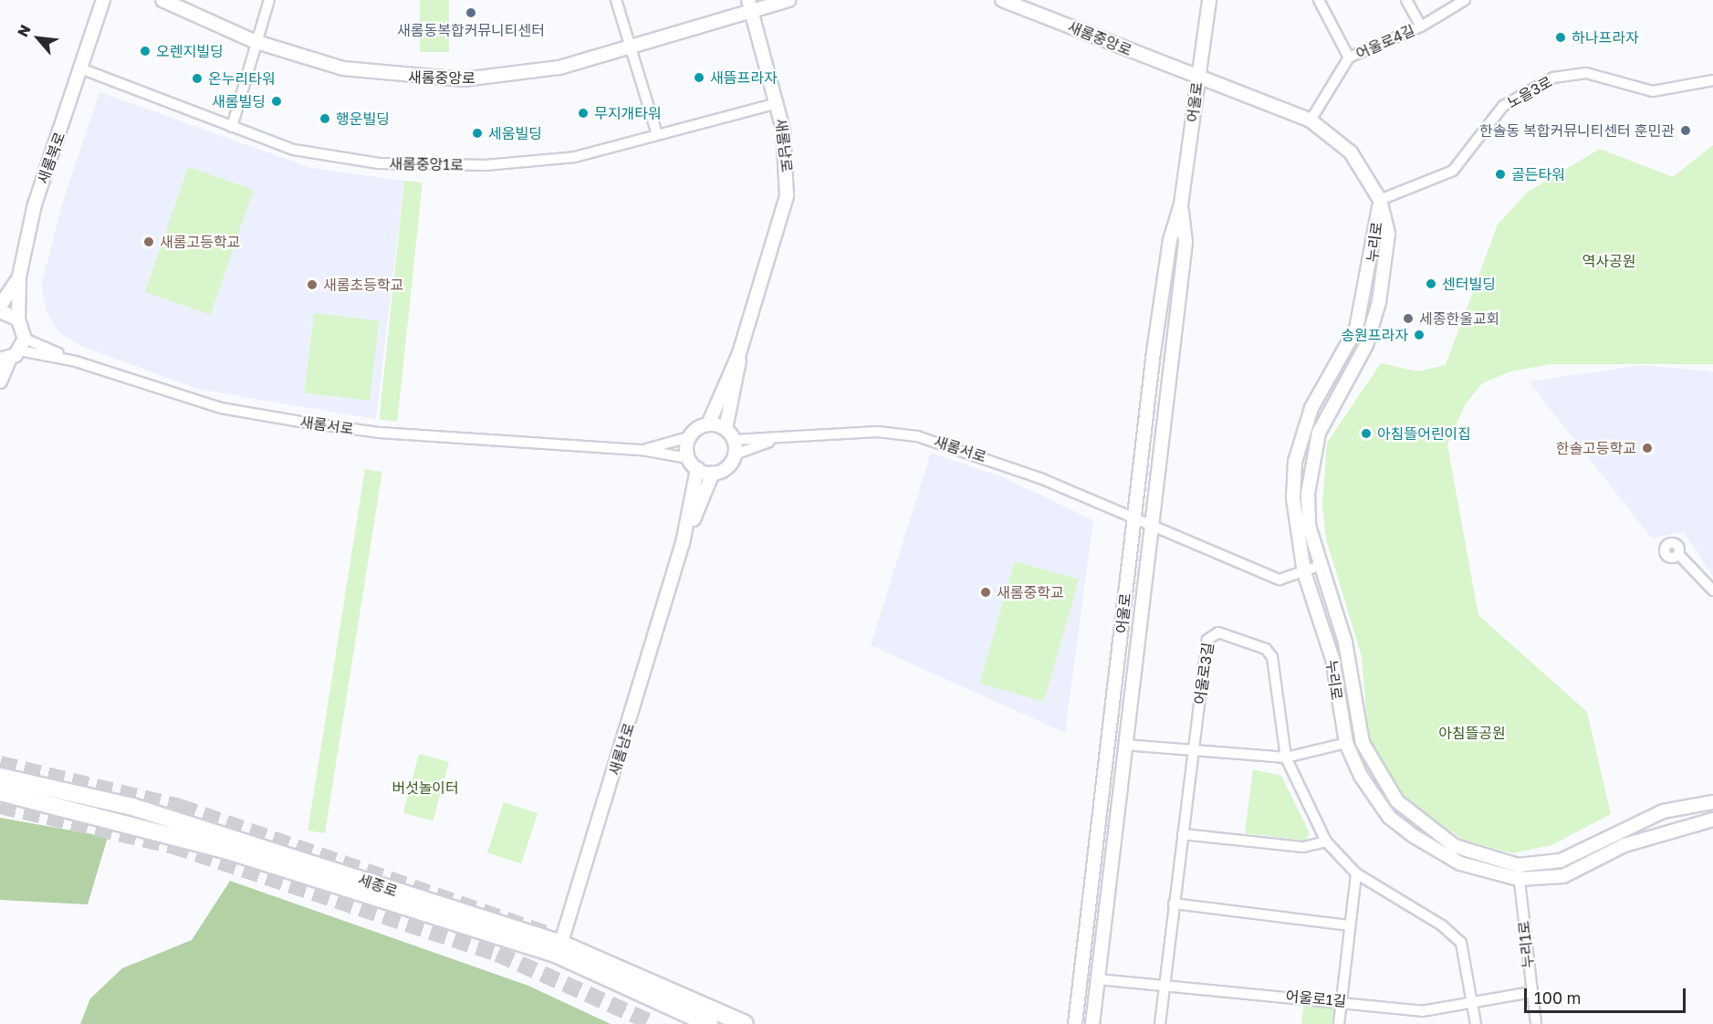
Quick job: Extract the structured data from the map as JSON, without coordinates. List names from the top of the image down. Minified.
{"streets":{"main road":["세종로"],"street":["새롬중앙로","어울로4길","노을3로","어울로","새롬남로","새롬북로","새롬중앙1로","누리로","새롬서로","어울로3길","누리1로","어울로1길"]},"crossings":[["새롬중앙로","어울로"],["새롬중앙로","새롬남로"],["새롬중앙로","누리로"],["어울로4길","누리로"],["노을3로","누리로"],["어울로","누리로"],["어울로","새롬서로"],["어울로","어울로1길"],["새롬남로","새롬중앙1로"],["새롬남로","세종로"],["새롬북로","새롬중앙1로"],["새롬북로","새롬서로"],["누리로","새롬서로"],["누리로","누리1로"],["어울로3길","어울로1길"],["누리1로","어울로1길"]],"parks":["역사공원","아침뜰공원","버섯놀이터"],"places":["새롬동복합커뮤니티센터","하나프라자","오렌지빌딩","새뜸프라자","온누리타워","새롬빌딩","무지개타워","행운빌딩","한솔동 복합커뮤니티센터 훈민관","세움빌딩","골든타워","새롬고등학교","센터빌딩","새롬초등학교","세종한울교회","송원프라자","아침뜰어린이집","한솔고등학교","새롬중학교"],"scale_bar":"100 m","north":"top left"}
